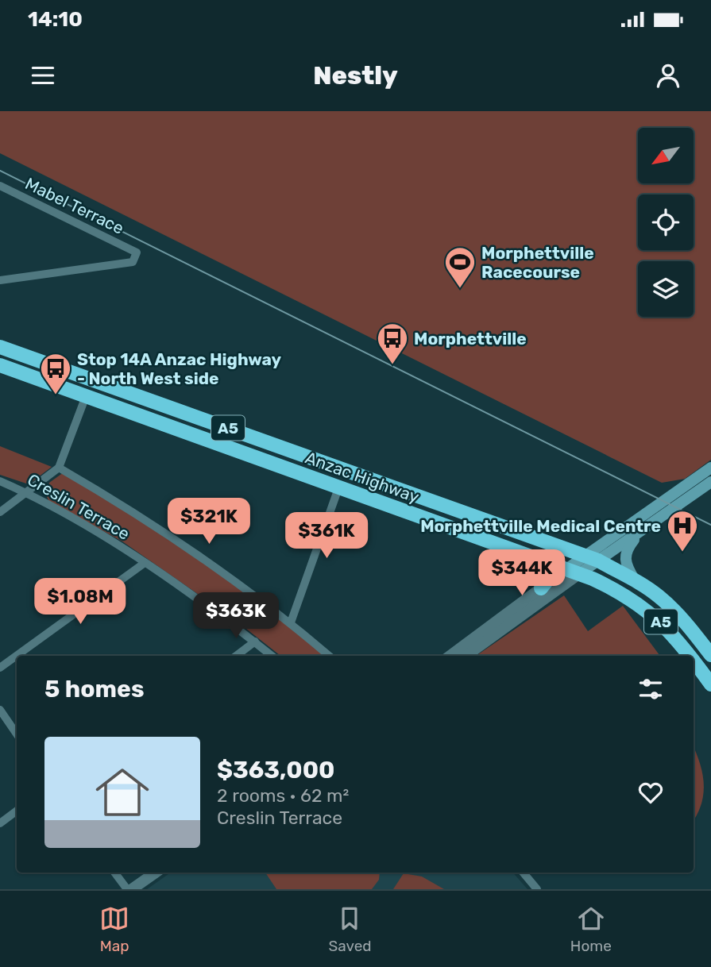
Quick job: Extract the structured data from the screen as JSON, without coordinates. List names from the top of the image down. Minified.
{"streets":{"highway":["A5","Anzac Highway"],"street":["Mabel Terrace","Creslin Terrace"]},"places":{"sports":["Morphettville Racecourse"],"bus stop":["Morphettville","Stop 14A Anzac Highway - North West side"],"hospital":["Morphettville Medical Centre"]},"north":"bottom left","page":{"status":"14:10","header":"Nestly","price":["$321K","$361K","$344K","$1.08M","$363K"],"heading":"5 homes","list":[{"name":"$363,000","note":"2 rooms · 62 m² · Creslin Terrace"}],"tabs":["Map","Saved","Home"]}}
